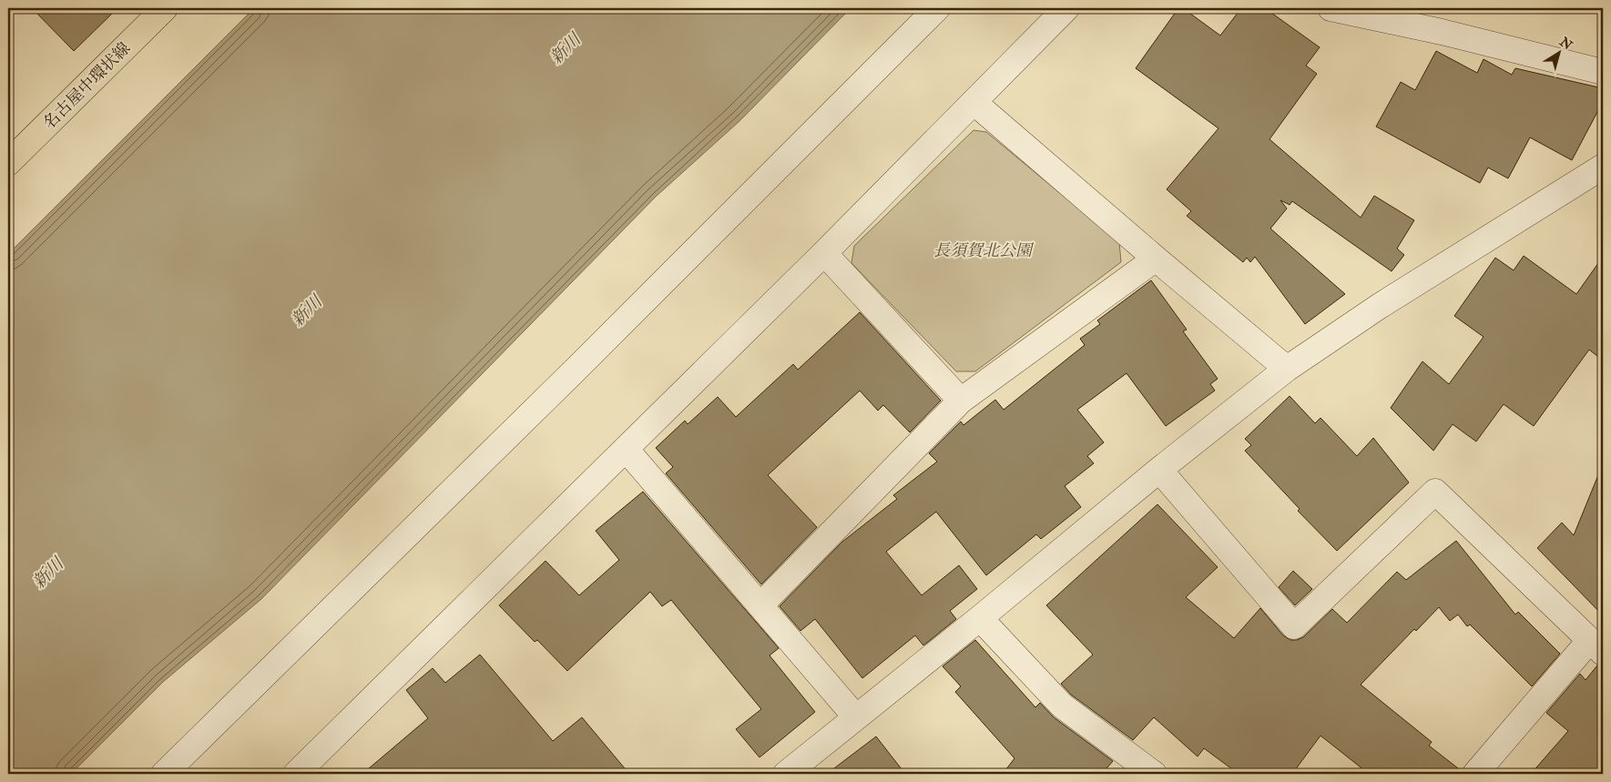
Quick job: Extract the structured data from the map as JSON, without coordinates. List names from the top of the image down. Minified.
{"streets":{"main road":["名古屋中環状線"]},"water":["新川"],"parks":["長須賀北公園"],"north":"top right"}
